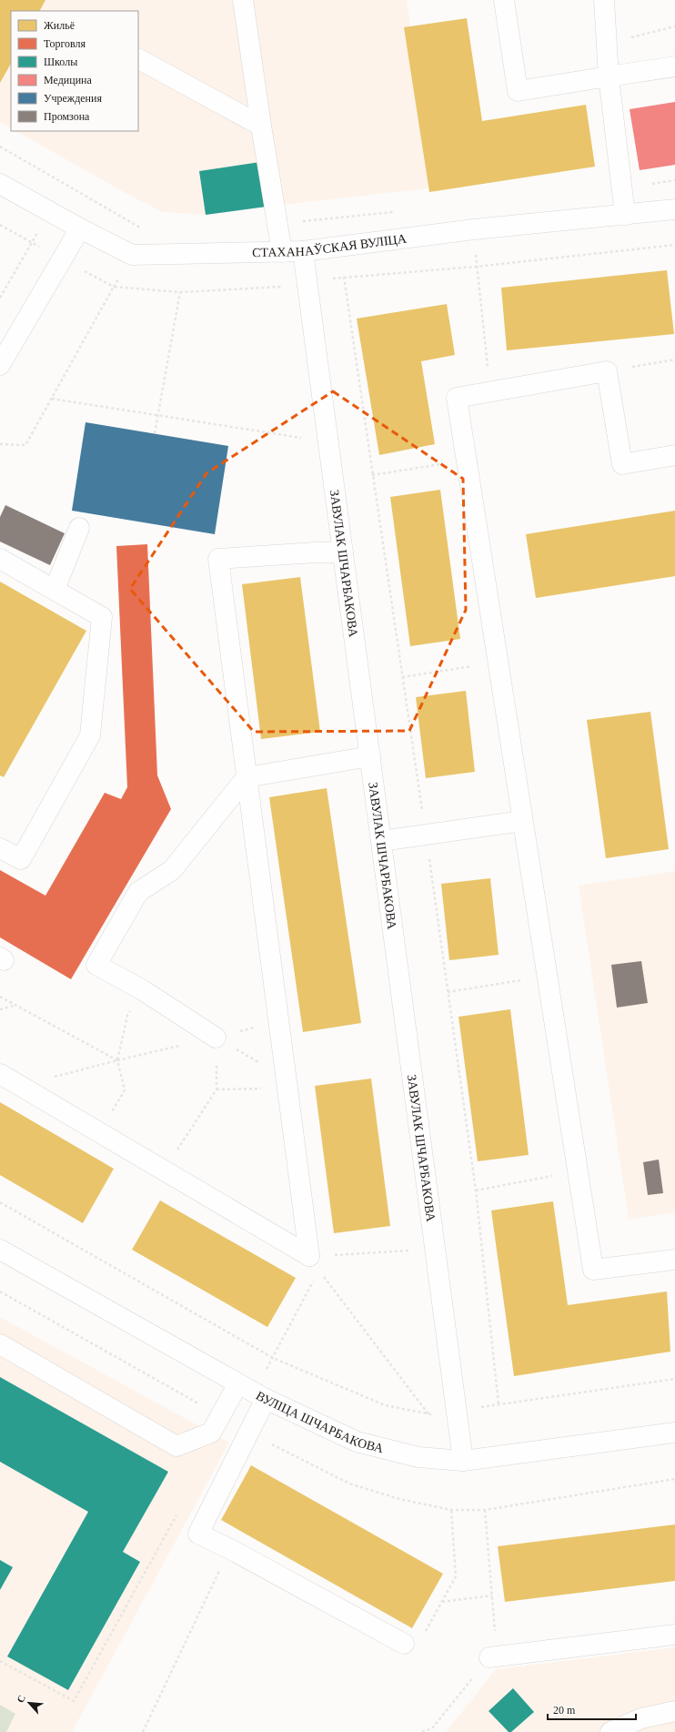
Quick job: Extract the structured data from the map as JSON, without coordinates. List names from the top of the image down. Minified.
{"streets":{"street":["СТАХАНАЎСКАЯ ВУЛІЦА","ЗАВУЛАК ШЧАРБАКОВА","ВУЛІЦА ШЧАРБАКОВА"]},"crossings":[["СТАХАНАЎСКАЯ ВУЛІЦА","ЗАВУЛАК ШЧАРБАКОВА"],["ЗАВУЛАК ШЧАРБАКОВА","ВУЛІЦА ШЧАРБАКОВА"]],"legend":["Жильё","Торговля","Школы","Медицина","Учреждения","Промзона"],"scale_bar":"20 m","north":"top left"}
